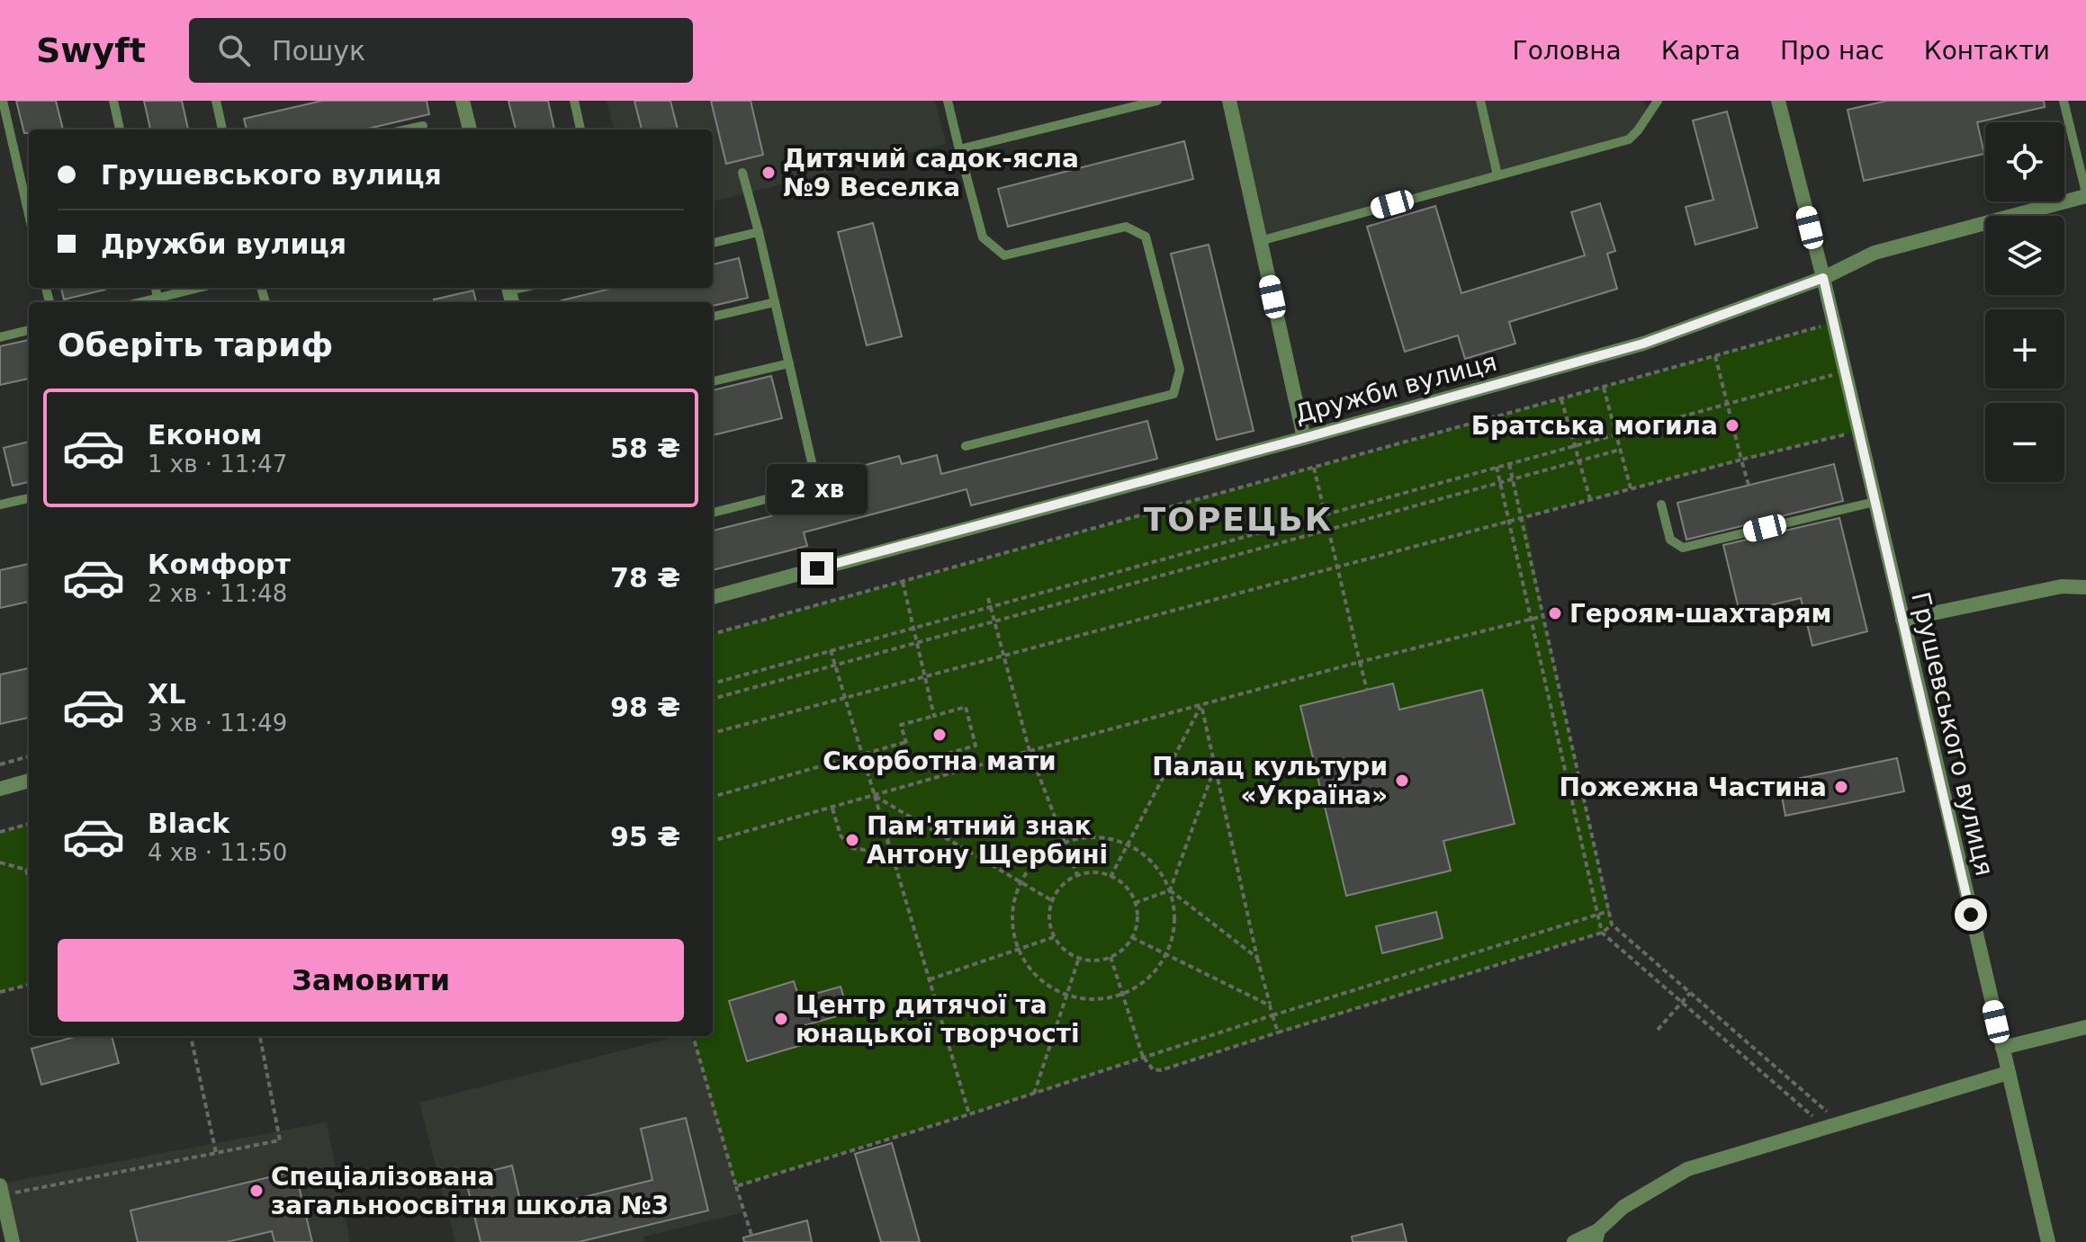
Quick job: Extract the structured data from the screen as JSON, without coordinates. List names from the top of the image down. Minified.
{"streets":{"street":["Дружби вулиця","Грушевського вулиця"]},"crossings":[["Дружби вулиця","Грушевського вулиця"]],"districts":["ТОРЕЦЬК"],"places":["Дитячий садок-ясла №9 Веселка","Братська мoгила","Героям-шахтарям","Скорботна мати","Палац культури «Україна»","Пожежна Частина","Пам'ятний знак Антону Щербині","Центр дитячої та юнацької творчості","Спеціалізована загальноосвітня школа №3"],"page":{"header":"Swyft","search":"Пошук","nav":["Головна","Карта","Про нас","Контакти"],"map_buttons":["+","−"],"banner":["Грушевського вулиця","Дружби вулиця"],"heading":"Оберіть тариф","list":[{"name":"Економ","note":"1 хв · 11:47","value":"58 ₴"},{"name":"Комфорт","note":"2 хв · 11:48","value":"78 ₴"},{"name":"XL","note":"3 хв · 11:49","value":"98 ₴"},{"name":"Black","note":"4 хв · 11:50","value":"95 ₴"}],"bubble":"2 хв","buttons":"Замовити"}}
